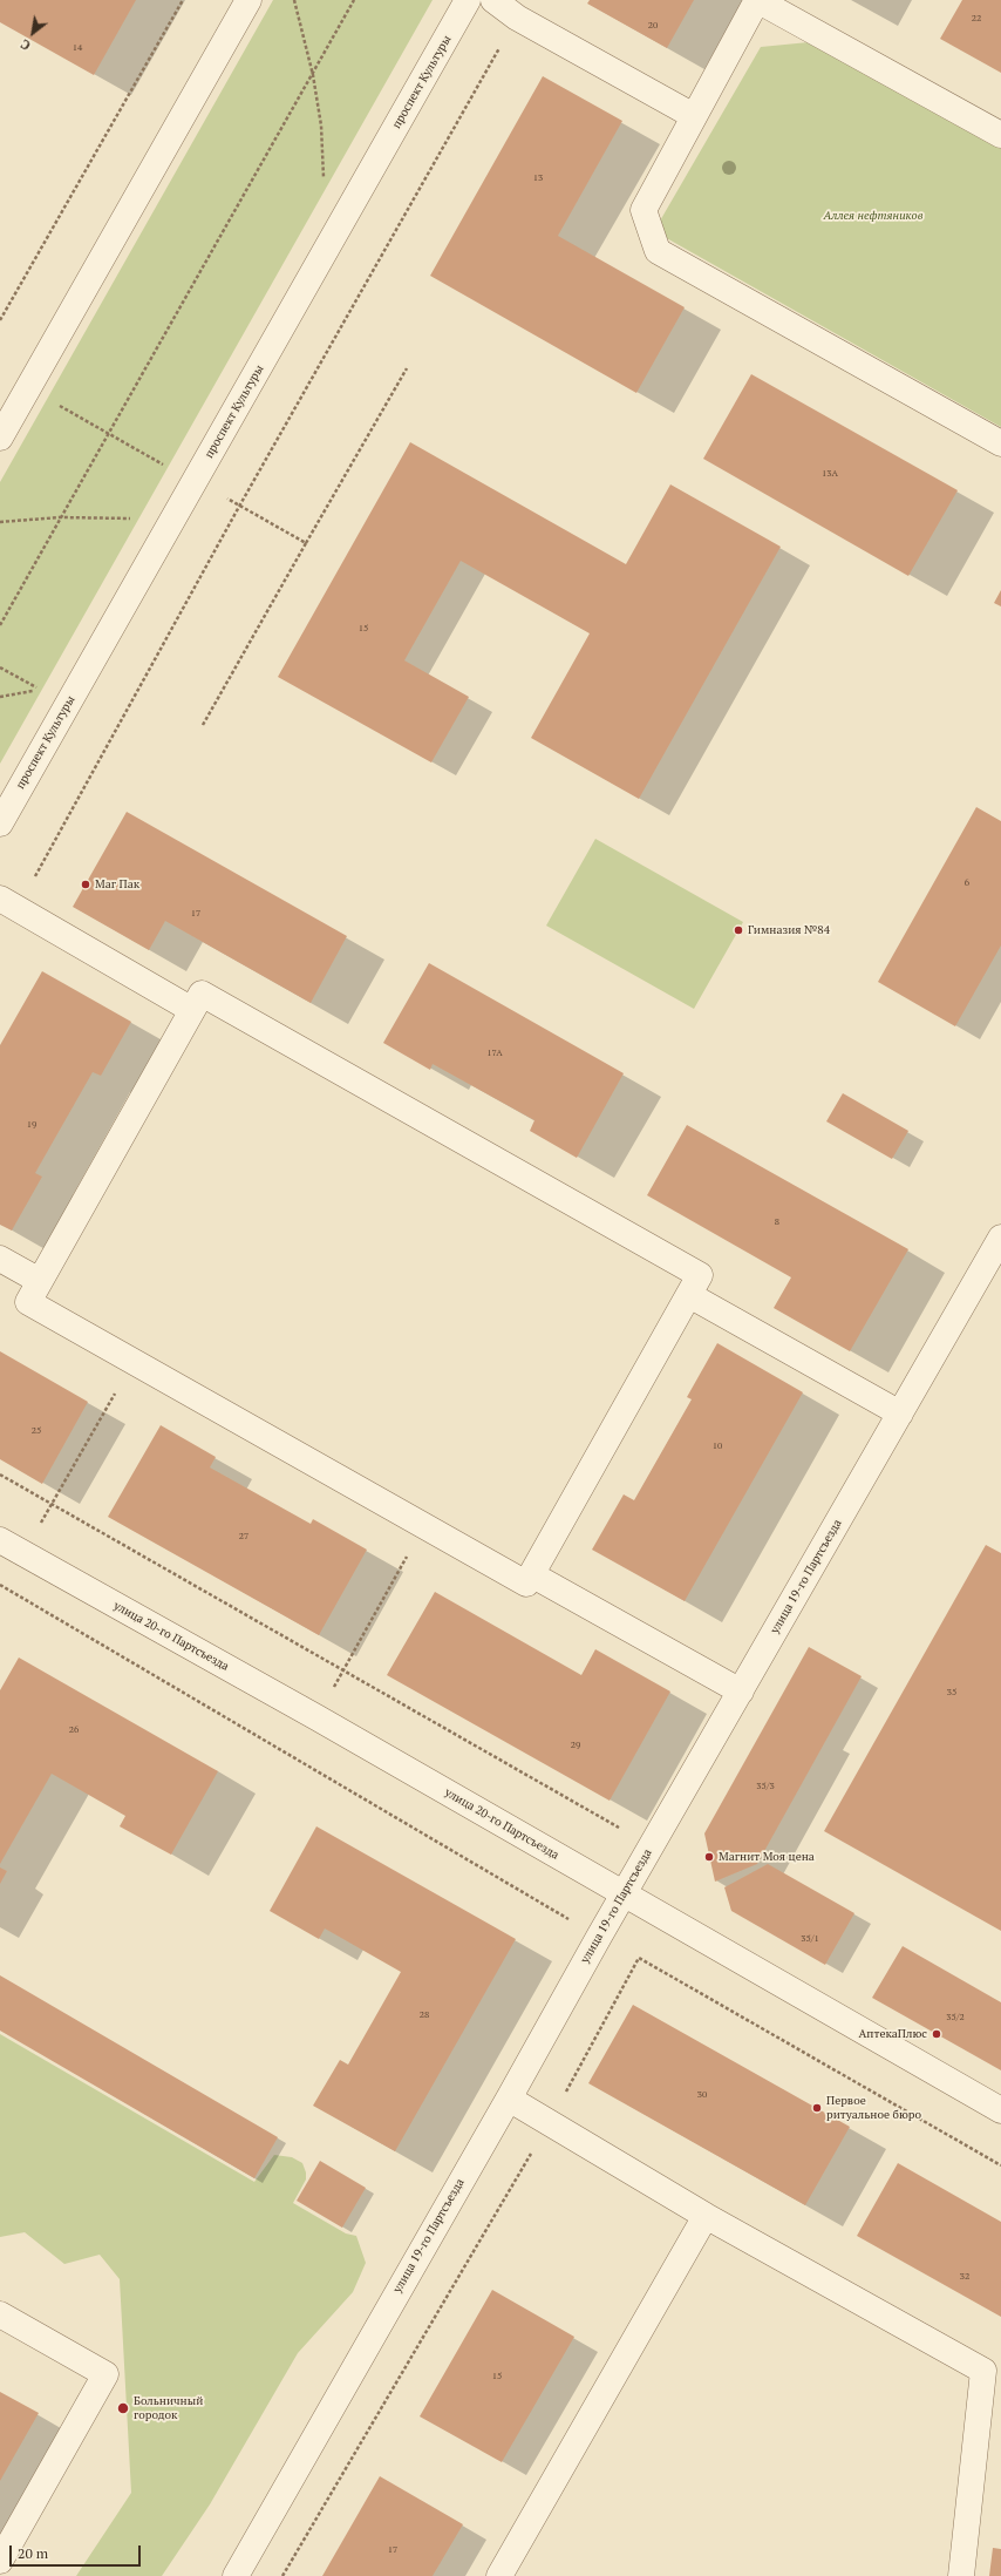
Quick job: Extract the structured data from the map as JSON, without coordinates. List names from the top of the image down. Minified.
{"streets":{"street":["проспект Культуры","улица 19-го Партсъезда","улица 20-го Партсъезда"]},"crossings":[["улица 19-го Партсъезда","улица 20-го Партсъезда"]],"parks":["Аллея нефтяников"],"places":["Маг Пак","Гимназия №84","Магнит Моя цена","АптекаПлюс","Первое ритуальное бюро","Больничный городок"],"house_numbers":["22","20","14","13","13А","15","6","17","17А","19","8","25","10","27","35","26","29","35/3","35/1","28","35/2","30","32","15","17"],"scale_bar":"20 m","north":"bottom left"}
